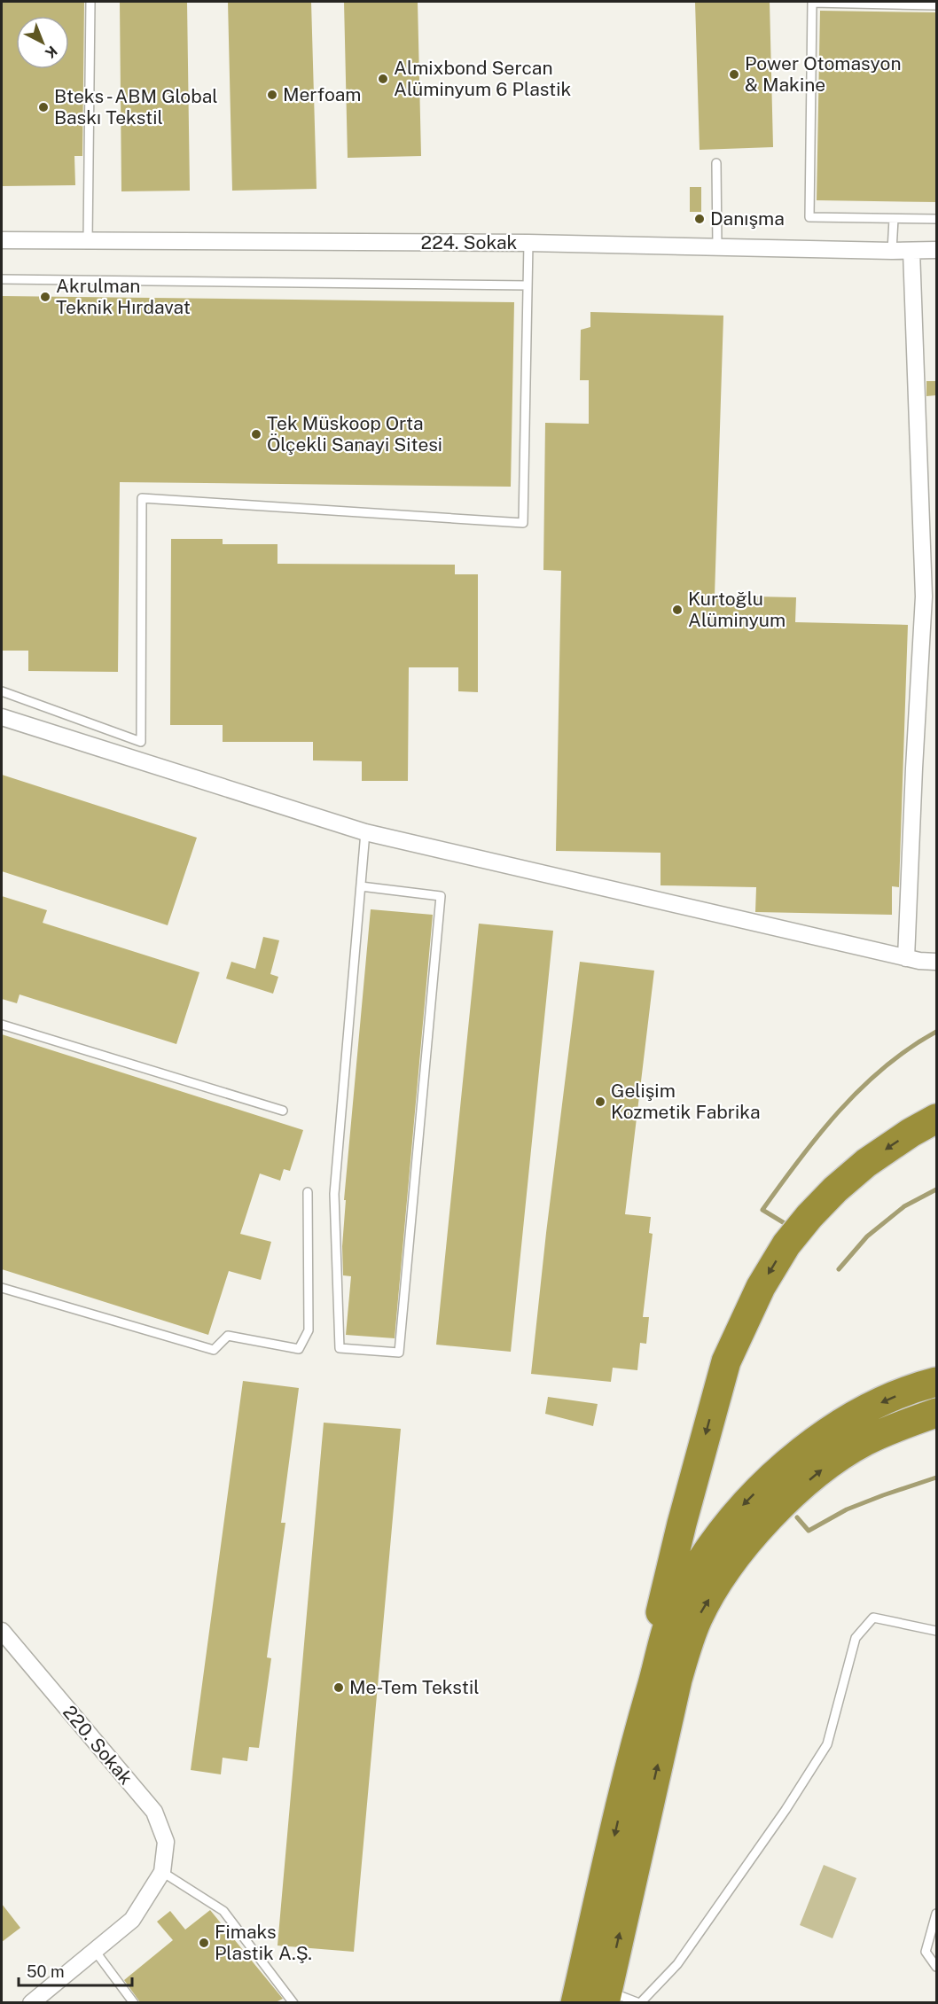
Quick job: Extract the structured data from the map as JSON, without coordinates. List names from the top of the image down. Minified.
{"streets":{"street":["224. Sokak","220. Sokak"]},"places":["Power Otomasyon & Makine","Almixbond Sercan Alüminyum 6 Plastik","Merfoam","Bteks - ABM Global Baskı Tekstil","Danışma","Akrulman Teknik Hırdavat","Tek Müskoop Orta Ölçekli Sanayi Sitesi","Kurtoğlu Alüminyum","Gelişim Kozmetik Fabrika","Me-Tem Tekstil","Fimaks Plastik A.Ş."],"scale_bar":"50 m","north":"bottom right"}
